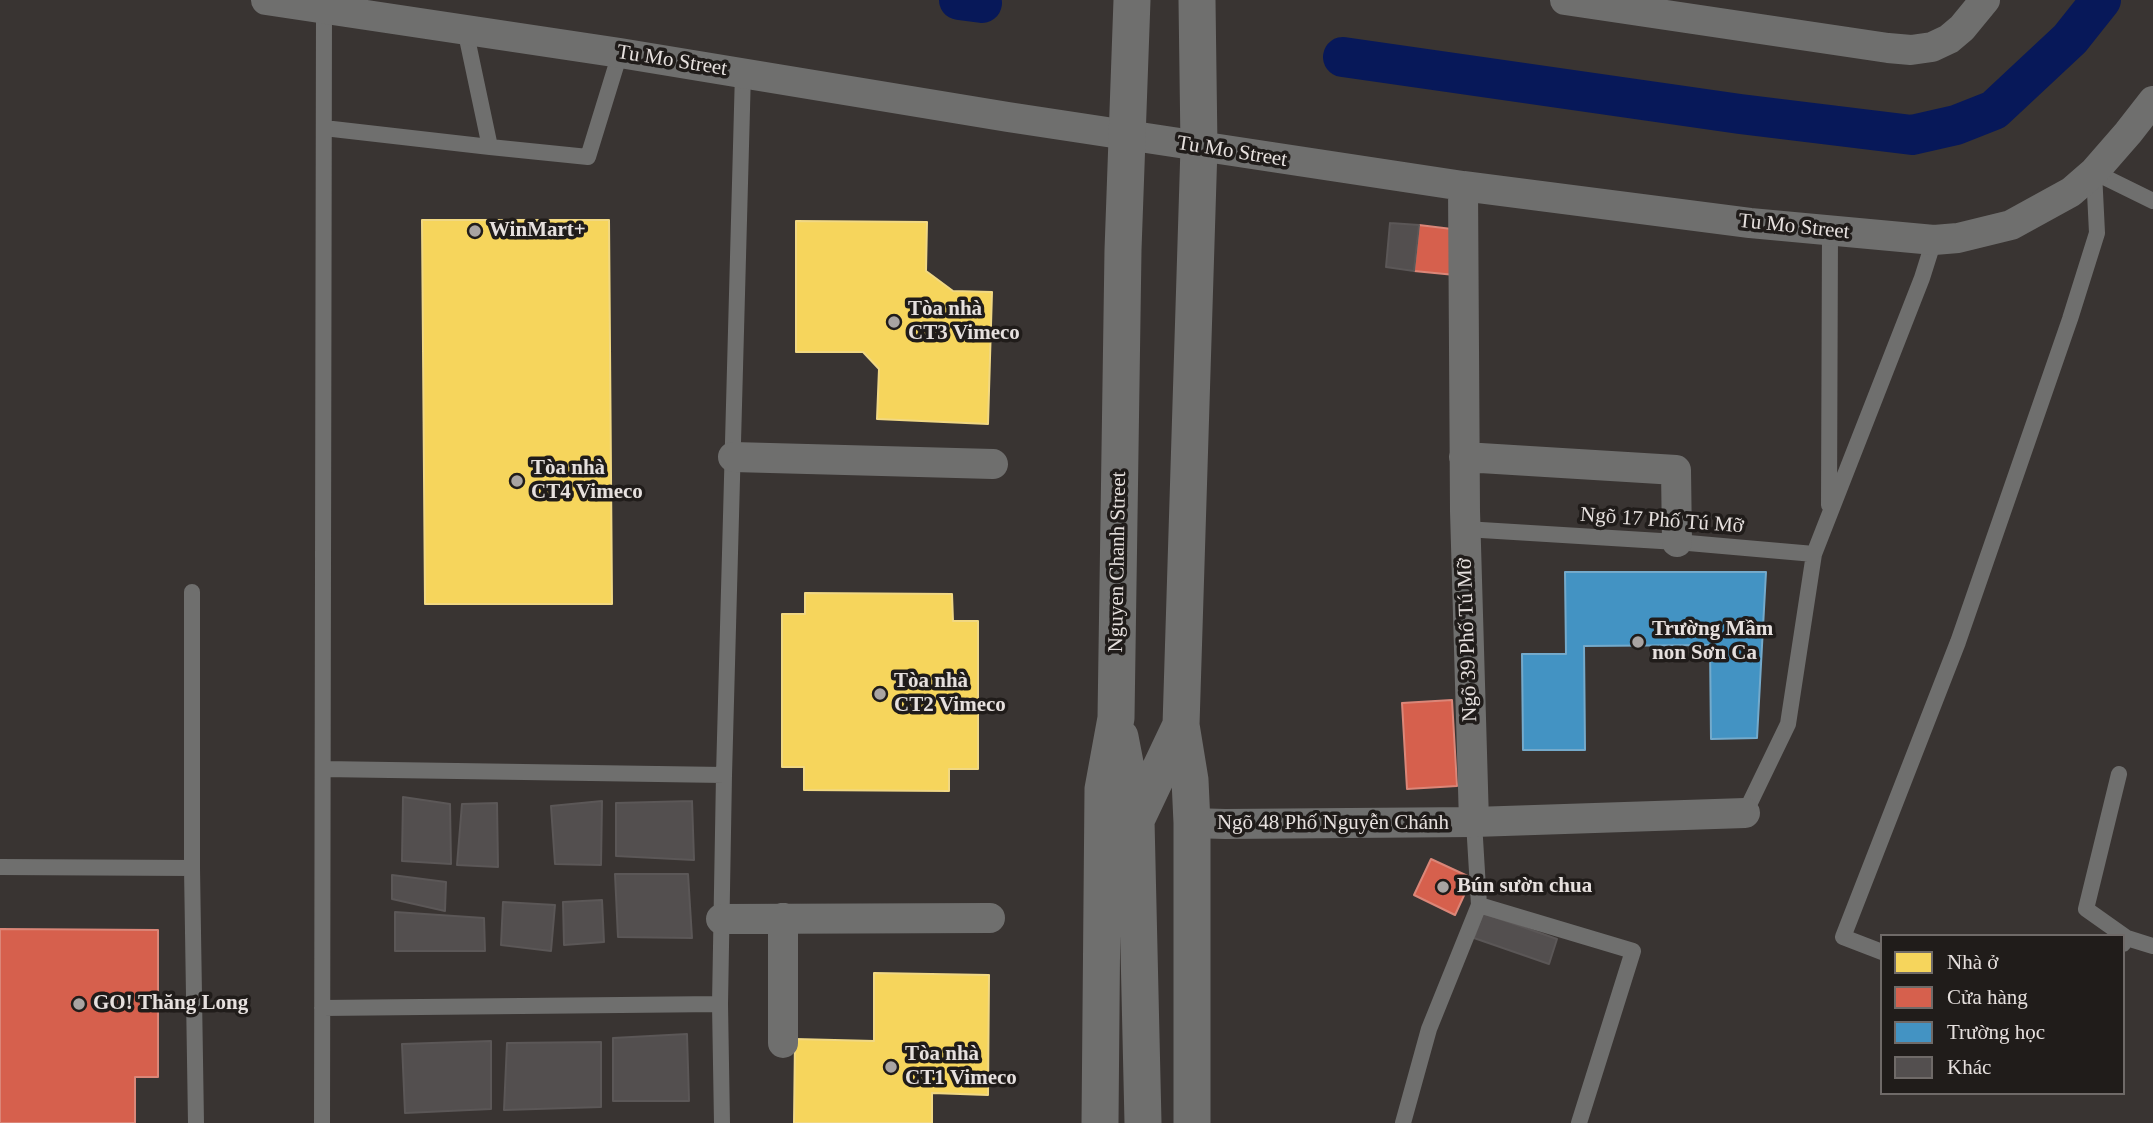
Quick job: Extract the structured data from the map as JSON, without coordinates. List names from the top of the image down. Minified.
{"streets":{"street":["Tu Mo Street","Nguyen Chanh Street","Ngõ 39 Phố Tú Mỡ","Ngõ 48 Phố Nguyễn Chánh"],"lane":["Ngõ 17 Phố Tú Mỡ"]},"crossings":[["Tu Mo Street","Nguyen Chanh Street"],["Tu Mo Street","Ngõ 39 Phố Tú Mỡ"],["Ngõ 17 Phố Tú Mỡ","Ngõ 39 Phố Tú Mỡ"],["Ngõ 39 Phố Tú Mỡ","Ngõ 48 Phố Nguyễn Chánh"]],"places":["WinMart+","Tòa nhà CT3 Vimeco","Tòa nhà CT4 Vimeco","Trường Mầm non Sơn Ca","Tòa nhà CT2 Vimeco","Bún sườn chua","GO! Thăng Long","Tòa nhà CT1 Vimeco"],"legend":["Nhà ở","Cửa hàng","Trường học","Khác"]}
